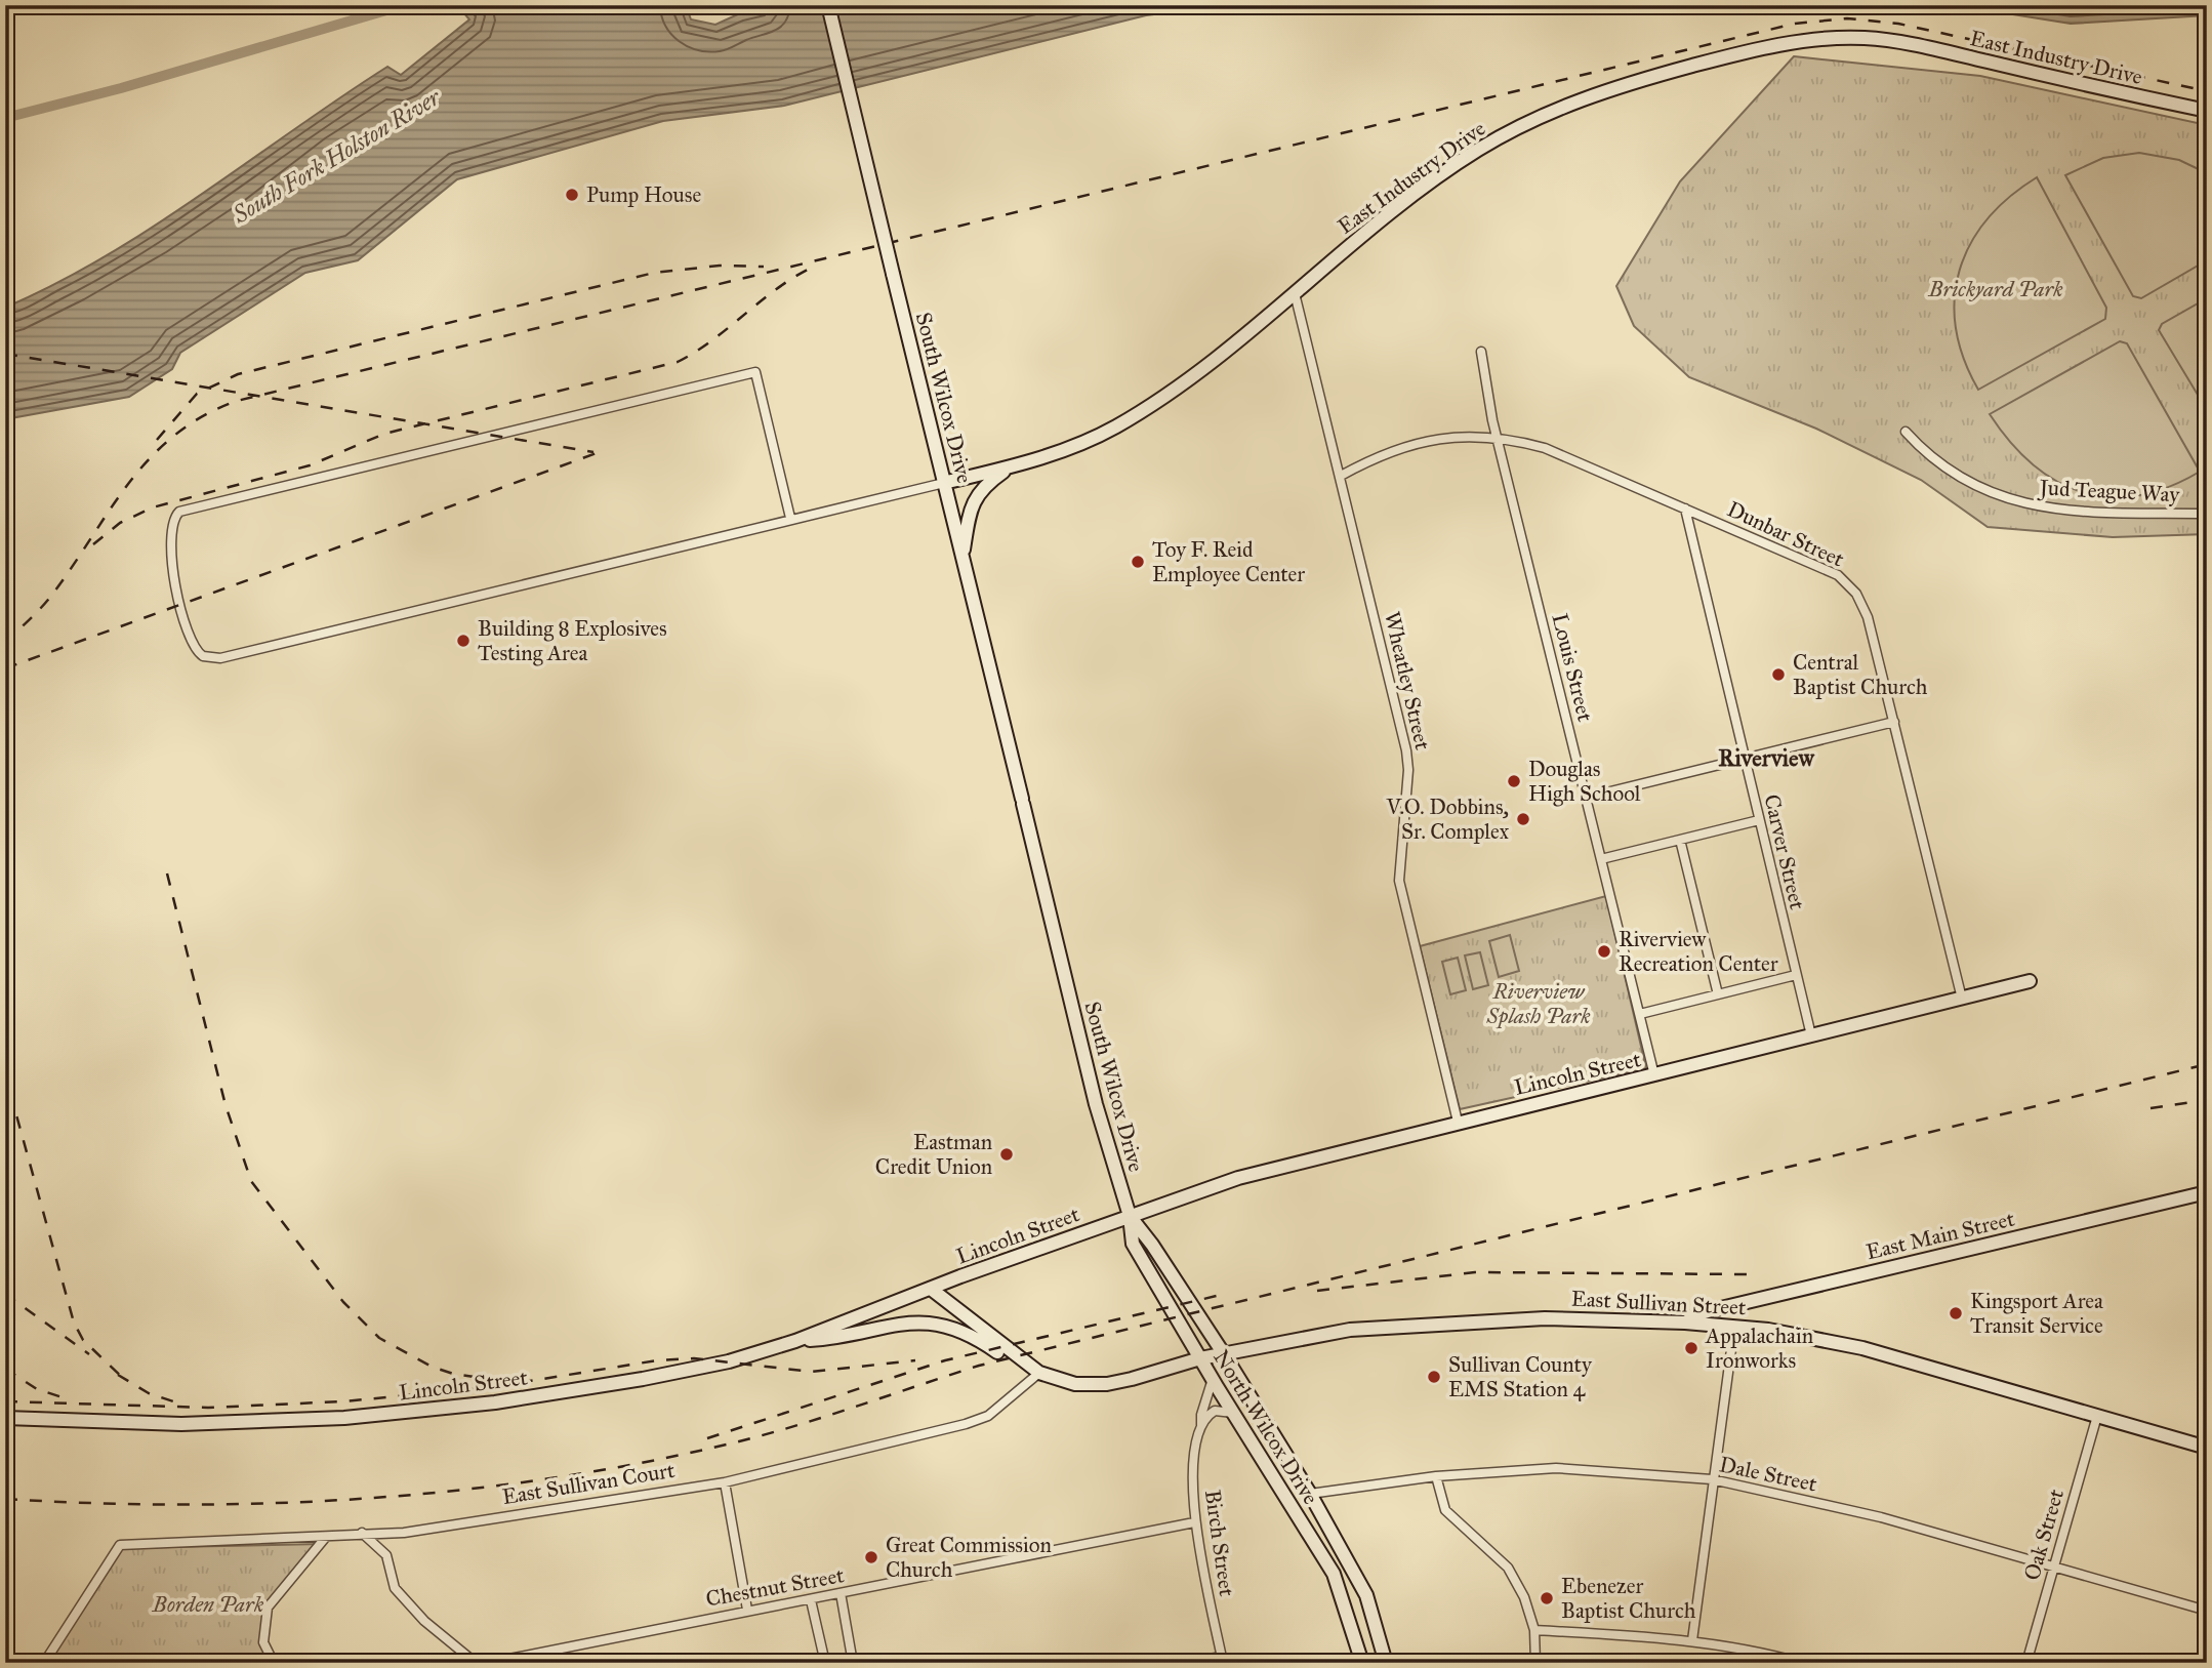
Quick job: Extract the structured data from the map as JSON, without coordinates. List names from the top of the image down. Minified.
{"streets":{"main road":["East Industry Drive","South Wilcox Drive","Lincoln Street","East Main Street","East Sullivan Street","North Wilcox Drive"],"street":["Jud Teague Way","Dunbar Street","Louis Street","Wheatley Street","Carver Street","Dale Street","East Sullivan Court","Oak Street","Birch Street","Chestnut Street"]},"crossings":[["East Industry Drive","South Wilcox Drive"],["East Industry Drive","Wheatley Street"],["South Wilcox Drive","Lincoln Street"],["South Wilcox Drive","East Sullivan Street"],["South Wilcox Drive","North Wilcox Drive"],["Dunbar Street","Louis Street"],["Dunbar Street","Wheatley Street"],["Dunbar Street","Carver Street"],["Dunbar Street","Lincoln Street"],["Louis Street","Lincoln Street"],["Wheatley Street","Lincoln Street"],["Carver Street","Lincoln Street"],["Lincoln Street","North Wilcox Drive"],["East Main Street","East Sullivan Street"],["East Sullivan Street","North Wilcox Drive"],["East Sullivan Street","Oak Street"],["North Wilcox Drive","Dale Street"],["North Wilcox Drive","Birch Street"],["Dale Street","Oak Street"],["Birch Street","Chestnut Street"]],"districts":["Riverview"],"water":["South Fork Holston River"],"parks":["Brickyard Park","Riverview Splash Park","Borden Park"],"places":["Pump House","Toy F. Reid Employee Center","Building 8 Explosives Testing Area","Central Baptist Church","Douglas High School","V.O. Dobbins, Sr. Complex","Riverview Recreation Center","Eastman Credit Union","Kingsport Area Transit Service","Appalachain Ironworks","Sullivan County EMS Station 4","Great Commission Church","Ebenezer Baptist Church"]}
